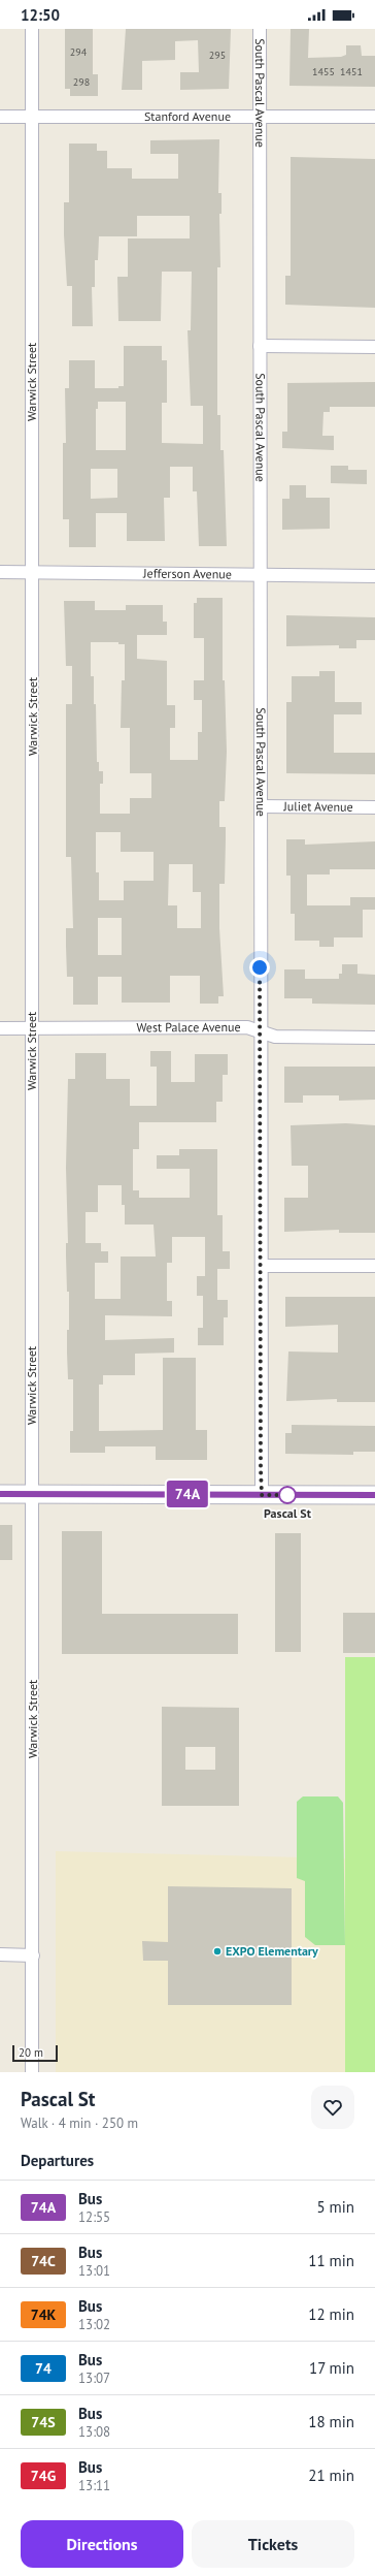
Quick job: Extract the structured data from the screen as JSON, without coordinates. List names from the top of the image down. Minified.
{"streets":{"street":["South Pascal Avenue","Stanford Avenue","Warwick Street","Jefferson Avenue","Juliet Avenue","West Palace Avenue"]},"crossings":[["South Pascal Avenue","Stanford Avenue"],["South Pascal Avenue","Jefferson Avenue"],["South Pascal Avenue","Juliet Avenue"],["South Pascal Avenue","West Palace Avenue"],["Stanford Avenue","Warwick Street"],["Warwick Street","Jefferson Avenue"],["Warwick Street","West Palace Avenue"]],"places":["Pascal St","EXPO Elementary"],"lines":["bus line 74A"],"house_numbers":["294","295","1455","1451","298"],"scale_bar":"20 m","page":{"status":"12:50","on_map":"74A","scale":"20 m","heading":[["Pascal St","Walk · 4 min · 250 m"],"Departures"],"list":[{"mark":"74A","name":"Bus","note":"12:55","value":"5 min"},{"mark":"74C","name":"Bus","note":"13:01","value":"11 min"},{"mark":"74K","name":"Bus","note":"13:02","value":"12 min"},{"mark":"74","name":"Bus","note":"13:07","value":"17 min"},{"mark":"74S","name":"Bus","note":"13:08","value":"18 min"},{"mark":"74G","name":"Bus","note":"13:11","value":"21 min"}],"buttons":["Directions","Tickets"]}}
